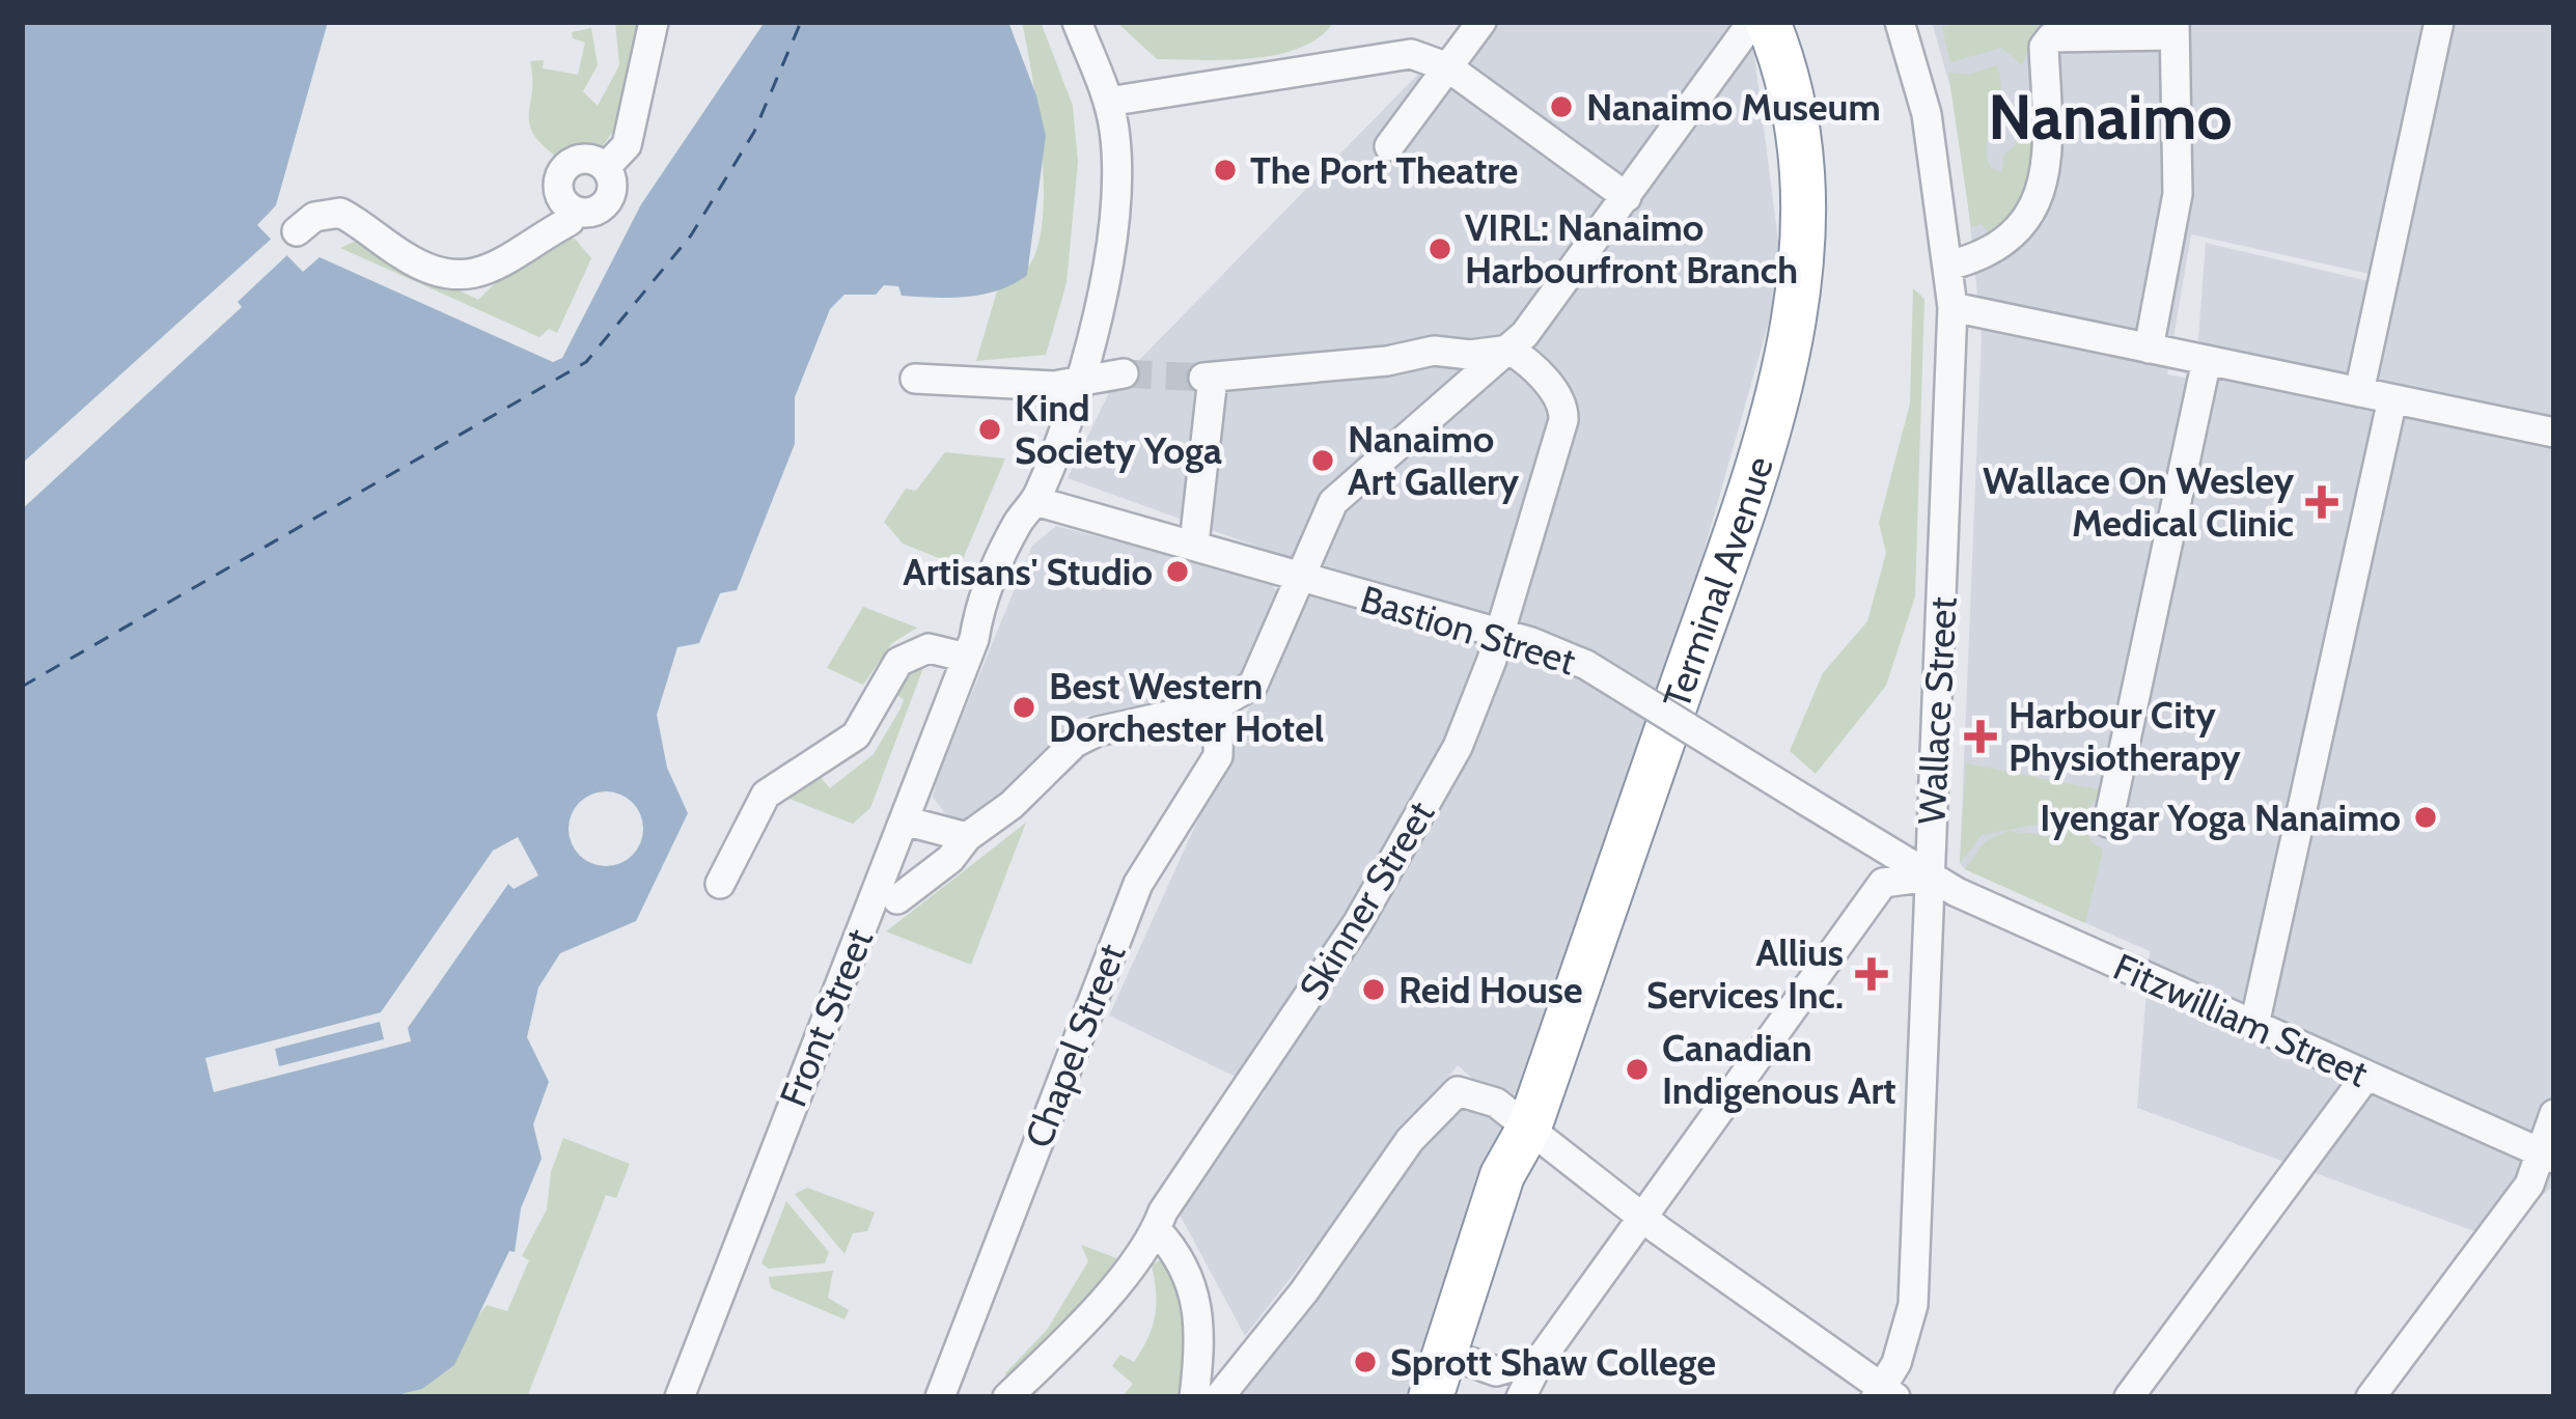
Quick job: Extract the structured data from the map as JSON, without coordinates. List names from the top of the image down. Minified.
{"streets":{"highway":["Terminal Avenue"],"street":["Bastion Street","Wallace Street","Skinner Street","Front Street","Fitzwilliam Street","Chapel Street"]},"crossings":[["Bastion Street","Wallace Street"],["Bastion Street","Skinner Street"],["Bastion Street","Front Street"],["Bastion Street","Fitzwilliam Street"],["Wallace Street","Fitzwilliam Street"]],"districts":["Nanaimo"],"places":{"other":["Nanaimo Museum","The Port Theatre","VIRL: Nanaimo Harbourfront Branch","Kind Society Yoga","Nanaimo Art Gallery","Artisans' Studio","Best Western Dorchester Hotel","Iyengar Yoga Nanaimo","Reid House","Canadian Indigenous Art","Sprott Shaw College"],"health":["Wallace On Wesley Medical Clinic","Harbour City Physiotherapy","Allius Services Inc."]}}
